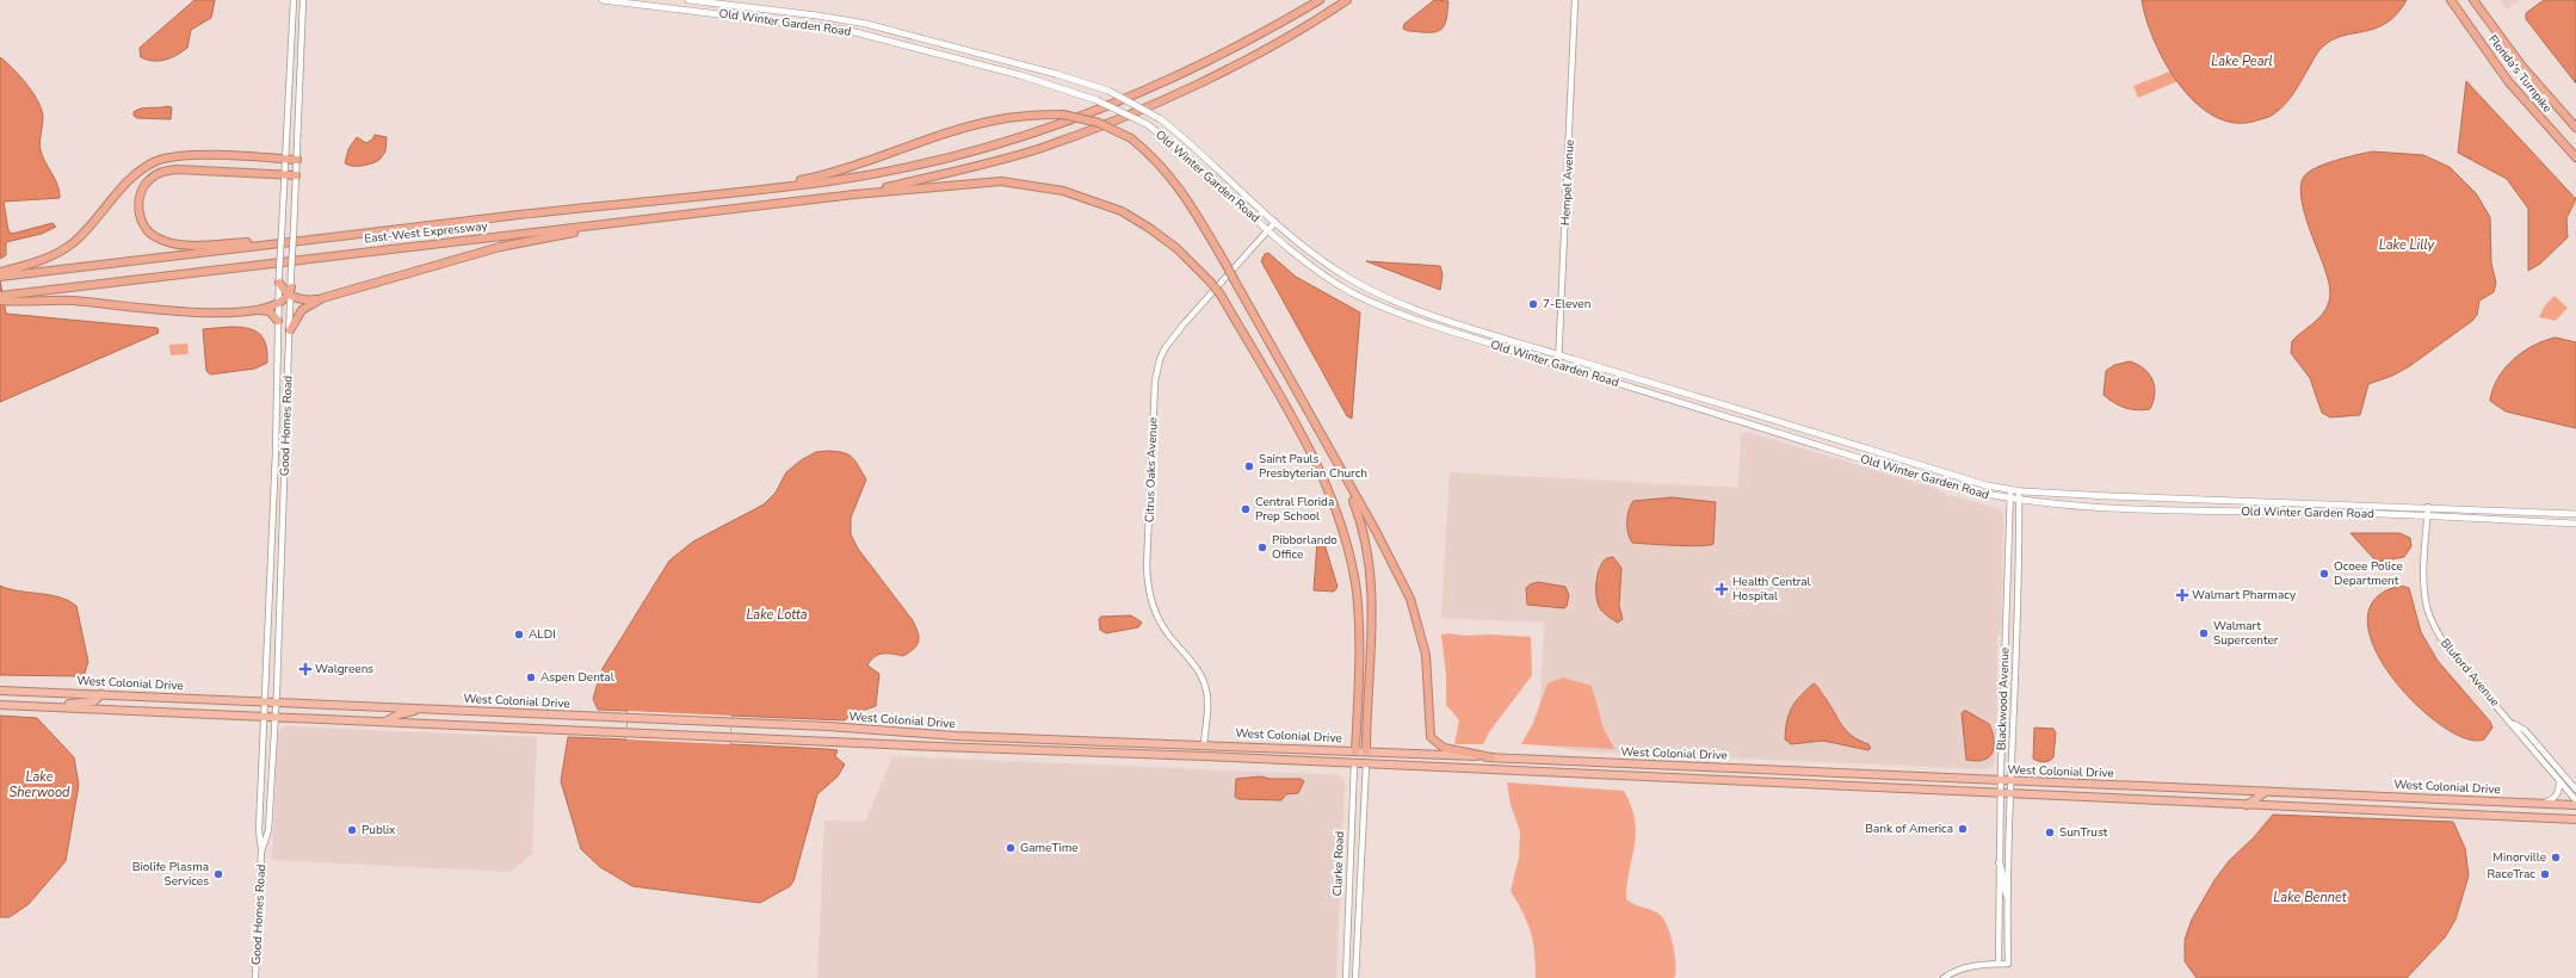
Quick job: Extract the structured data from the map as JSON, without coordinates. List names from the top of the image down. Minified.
{"streets":{"highway":["Florida's Turnpike","East-West Expressway","West Colonial Drive","Clarke Road"],"main road":["Old Winter Garden Road"],"street":["Hempel Avenue","Good Homes Road","Citrus Oaks Avenue","Bluford Avenue","Blackwood Avenue"]},"crossings":[["Old Winter Garden Road","Hempel Avenue"],["Old Winter Garden Road","Citrus Oaks Avenue"],["Old Winter Garden Road","Bluford Avenue"],["Old Winter Garden Road","Blackwood Avenue"],["Good Homes Road","West Colonial Drive"],["Citrus Oaks Avenue","West Colonial Drive"],["West Colonial Drive","Blackwood Avenue"],["West Colonial Drive","Clarke Road"]],"water":["Lake Pearl","Lake Lilly","Lake Lotta","Lake Sherwood","Lake Bennet"],"places":{"other":["7-Eleven","Saint Pauls Presbyterian Church","Central Florida Prep School","Pibborlando Office","Ocoee Police Department","Walmart Supercenter","ALDI","Aspen Dental","Bank of America","Publix","SunTrust","GameTime","Minorville","Biolife Plasma Services","RaceTrac"],"health":["Health Central Hospital","Walmart Pharmacy","Walgreens"]}}
